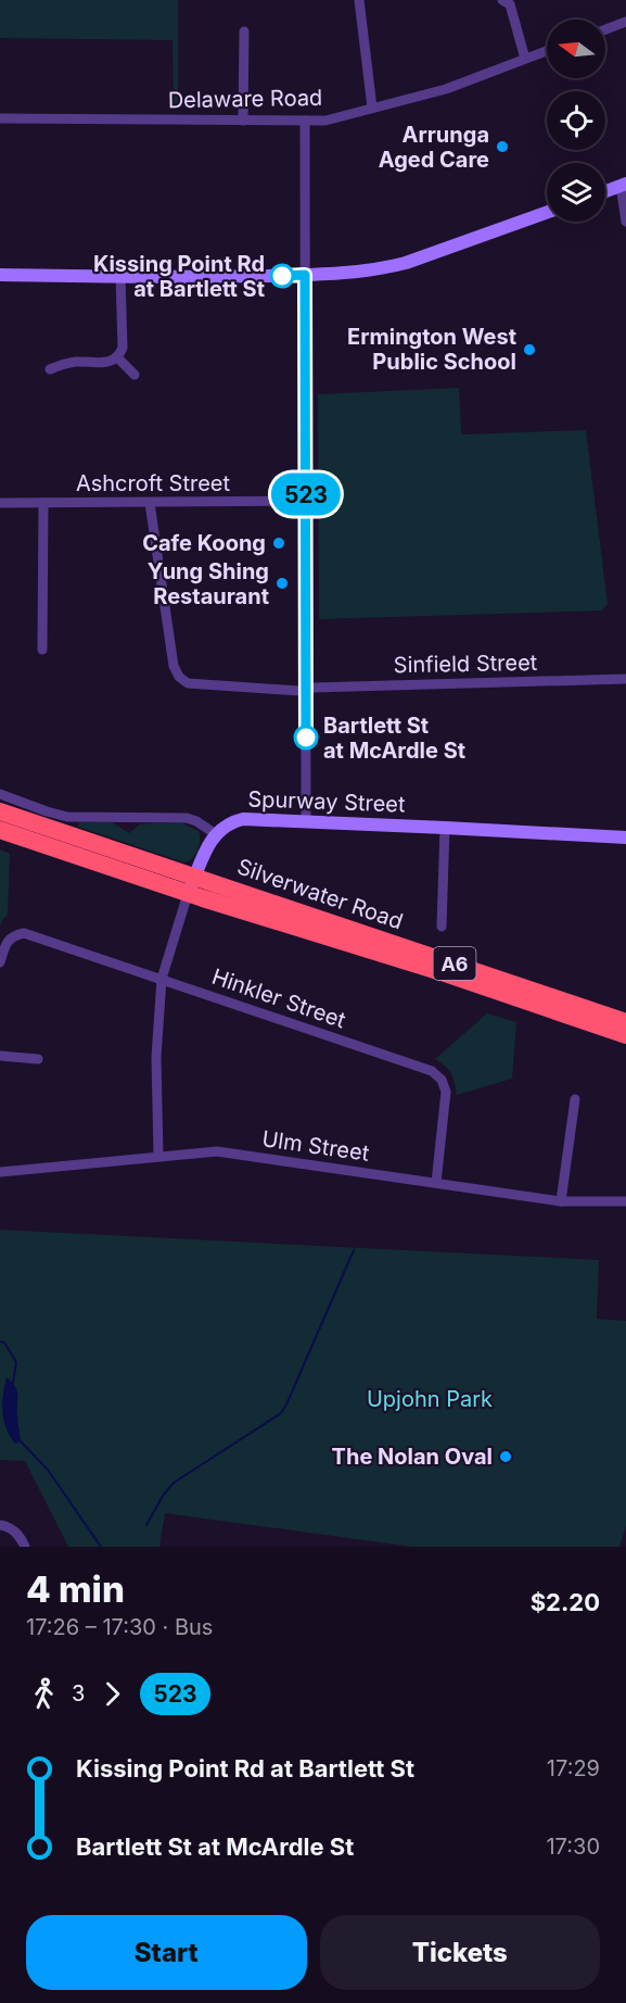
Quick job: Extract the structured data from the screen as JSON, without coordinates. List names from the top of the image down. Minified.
{"streets":{"highway":["Silverwater Road","A6"],"street":["Delaware Road","Ashcroft Street","Sinfield Street","Spurway Street","Hinkler Street","Ulm Street"]},"crossings":[["Ashcroft Street","Sinfield Street"],["Hinkler Street","Ulm Street"]],"parks":["Upjohn Park"],"places":["Arrunga Aged Care","Kissing Point Rd at Bartlett St","Ermington West Public School","Cafe Koong","Yung Shing Restaurant","Bartlett St at McArdle St","The Nolan Oval"],"lines":["bus line 523"],"north":"left","page":{"on_map":"523","heading":["4 min","17:26 – 17:30 · Bus","$2.20"],"legs":["3","523"],"list":[{"name":"Kissing Point Rd at Bartlett St","value":"17:29"},{"name":"Bartlett St at McArdle St","value":"17:30"}],"buttons":["Start","Tickets"]}}
